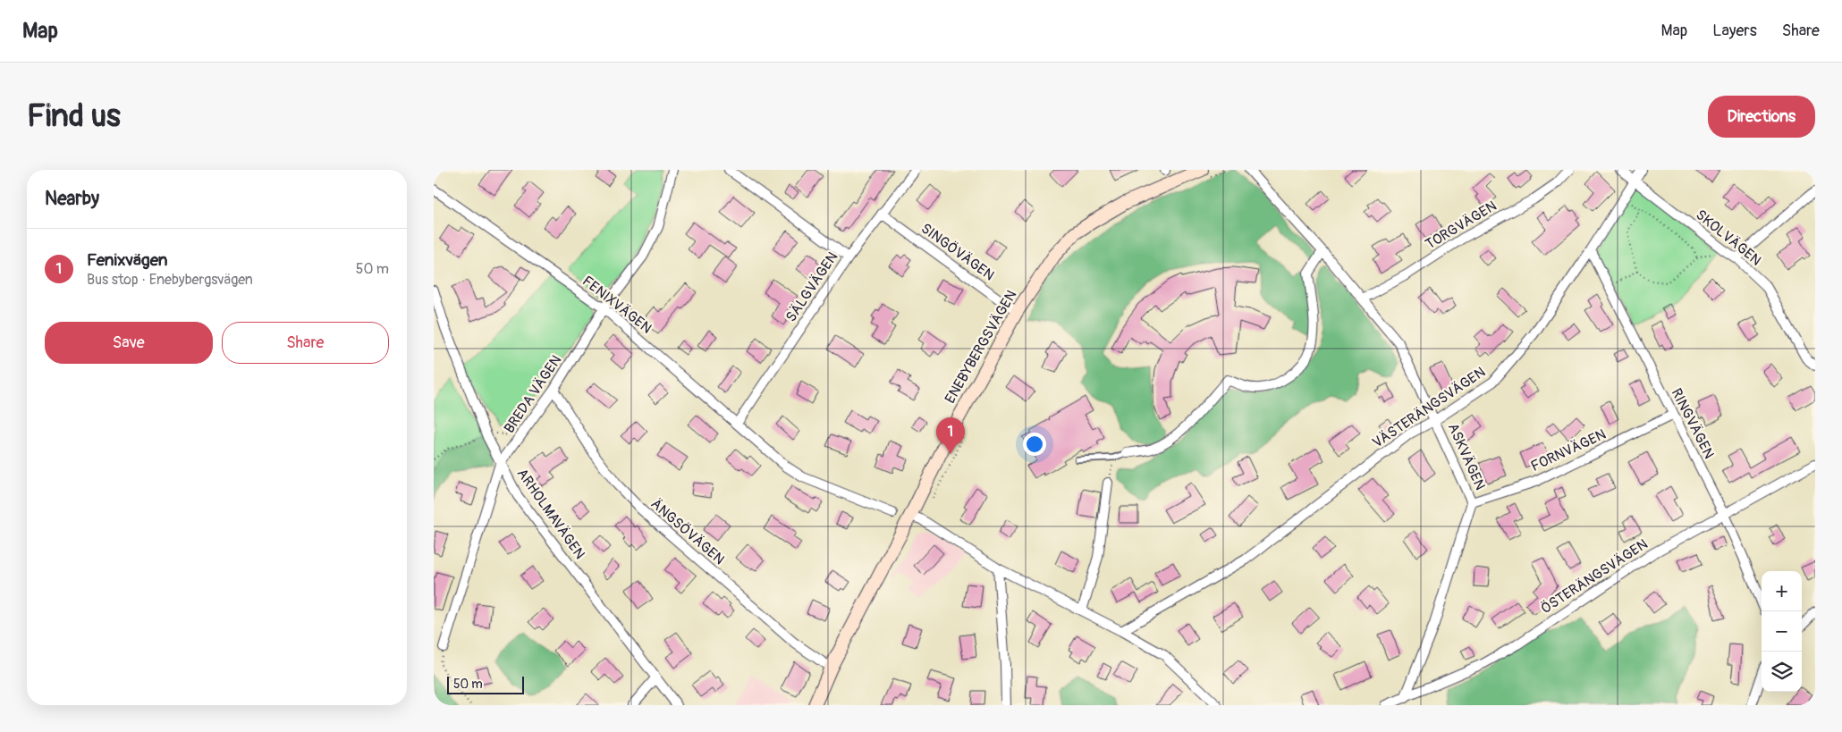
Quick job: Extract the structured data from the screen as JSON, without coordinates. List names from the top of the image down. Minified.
{"streets":{"main road":["ENEBYBERGSVÄGEN"],"street":["TORGVÄGEN","SKOLVÄGEN","SINGÖVÄGEN","SÄLGVÄGEN","FENIXVÄGEN","BREDA VÄGEN","VÄSTERÄNGSVÄGEN","RINGVÄGEN","FORNVÄGEN","ASKVÄGEN","ARHOLMAVÄGEN","ÄNGSÖVÄGEN","ÖSTERÄNGSVÄGEN"]},"crossings":[["TORGVÄGEN","ASKVÄGEN"],["SKOLVÄGEN","VÄSTERÄNGSVÄGEN"],["SINGÖVÄGEN","SÄLGVÄGEN"],["SINGÖVÄGEN","ENEBYBERGSVÄGEN"],["SÄLGVÄGEN","FENIXVÄGEN"],["FENIXVÄGEN","BREDA VÄGEN"],["ENEBYBERGSVÄGEN","ÄNGSÖVÄGEN"],["BREDA VÄGEN","ARHOLMAVÄGEN"],["BREDA VÄGEN","ÄNGSÖVÄGEN"],["VÄSTERÄNGSVÄGEN","RINGVÄGEN"],["VÄSTERÄNGSVÄGEN","ASKVÄGEN"],["RINGVÄGEN","FORNVÄGEN"],["RINGVÄGEN","ÖSTERÄNGSVÄGEN"],["FORNVÄGEN","ASKVÄGEN"],["ASKVÄGEN","ÖSTERÄNGSVÄGEN"]],"scale_bar":"50 m","page":{"header":"Map","nav":["Map","Layers","Share"],"buttons":["Directions",["Save","Share"]],"title":"Find us","heading":"Nearby","list":[{"mark":"1","name":"Fenixvägen","note":"Bus stop · Enebybergsvägen","value":"50 m"}],"pins":"1","map_buttons":["+","−"],"scale":"50 m"}}
